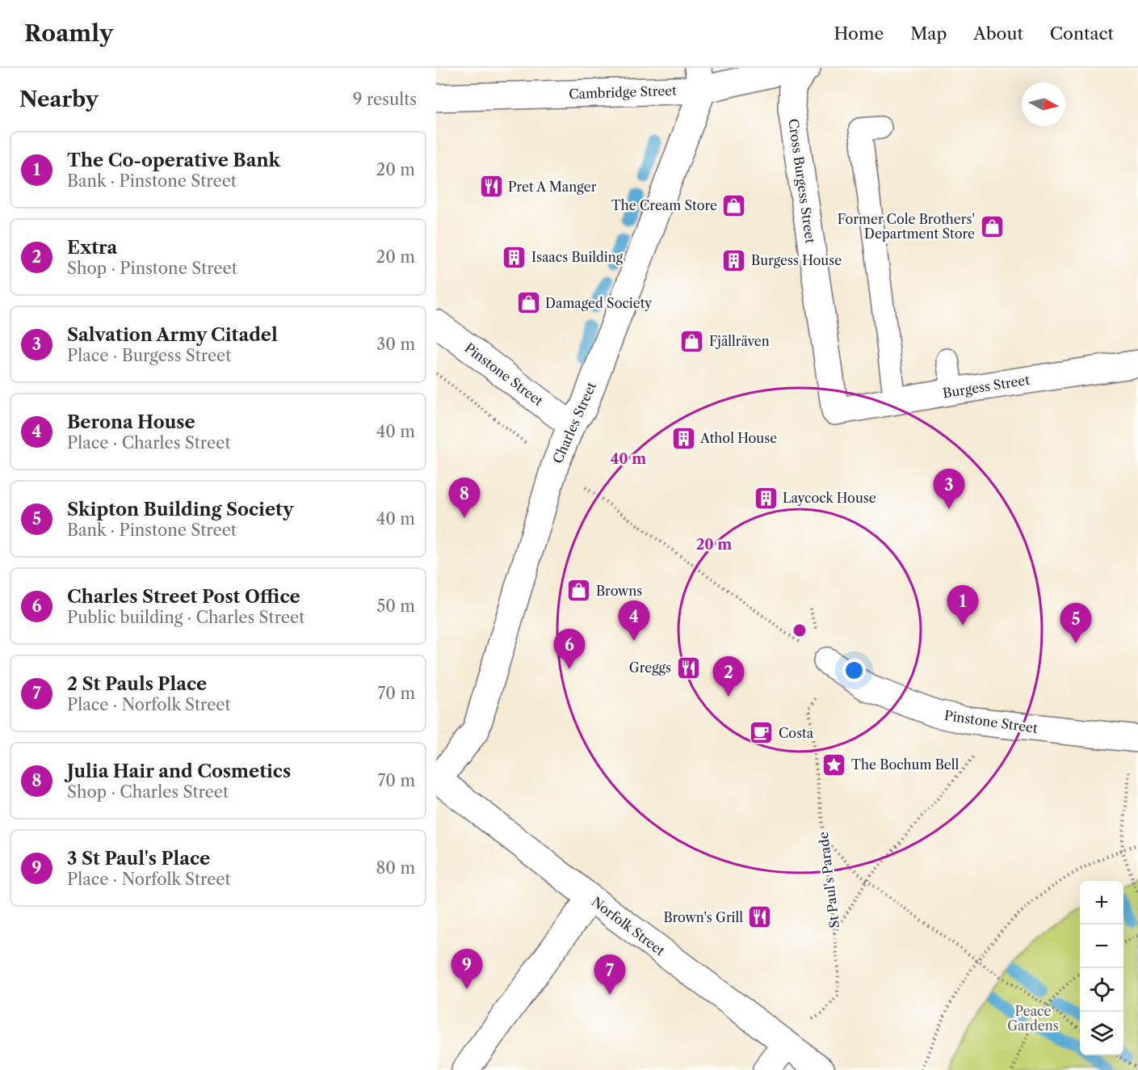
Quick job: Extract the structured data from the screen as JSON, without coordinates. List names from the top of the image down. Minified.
{"streets":{"street":["Cambridge Street","Cross Burgess Street","Pinstone Street","Burgess Street","Charles Street","Norfolk Street"],"path":["St Paul's Parade"]},"crossings":[["Cambridge Street","Cross Burgess Street"],["Cambridge Street","Charles Street"],["Cross Burgess Street","Burgess Street"],["Pinstone Street","Charles Street"],["Pinstone Street","St Paul's Parade"],["Charles Street","Norfolk Street"],["St Paul's Parade","Norfolk Street"]],"parks":["Peace Gardens"],"places":{"restaurant":["Pret A Manger","Greggs","Brown's Grill"],"shop":["The Cream Store","Former Cole Brothers' Department Store","Damaged Society","Fjällräven","Browns"],"building":["Isaacs Building","Burgess House","Athol House","Laycock House"],"cafe":["Costa"],"place":["The Bochum Bell"]},"north":"right","page":{"header":"Roamly","nav":["Home","Map","About","Contact"],"heading":["Nearby","9 results"],"list":[{"mark":"1","name":"The Co-operative Bank","note":"Bank · Pinstone Street","value":"20 m"},{"mark":"2","name":"Extra","note":"Shop · Pinstone Street","value":"20 m"},{"mark":"3","name":"Salvation Army Citadel","note":"Place · Burgess Street","value":"30 m"},{"mark":"4","name":"Berona House","note":"Place · Charles Street","value":"40 m"},{"mark":"5","name":"Skipton Building Society","note":"Bank · Pinstone Street","value":"40 m"},{"mark":"6","name":"Charles Street Post Office","note":"Public building · Charles Street","value":"50 m"},{"mark":"7","name":"2 St Pauls Place","note":"Place · Norfolk Street","value":"70 m"},{"mark":"8","name":"Julia Hair and Cosmetics","note":"Shop · Charles Street","value":"70 m"},{"mark":"9","name":"3 St Paul's Place","note":"Place · Norfolk Street","value":"80 m"}],"pins":["3","8","1","4","5","6","2","9","7"],"map_buttons":["+","−"]},"rings":["40 m","20 m"]}
